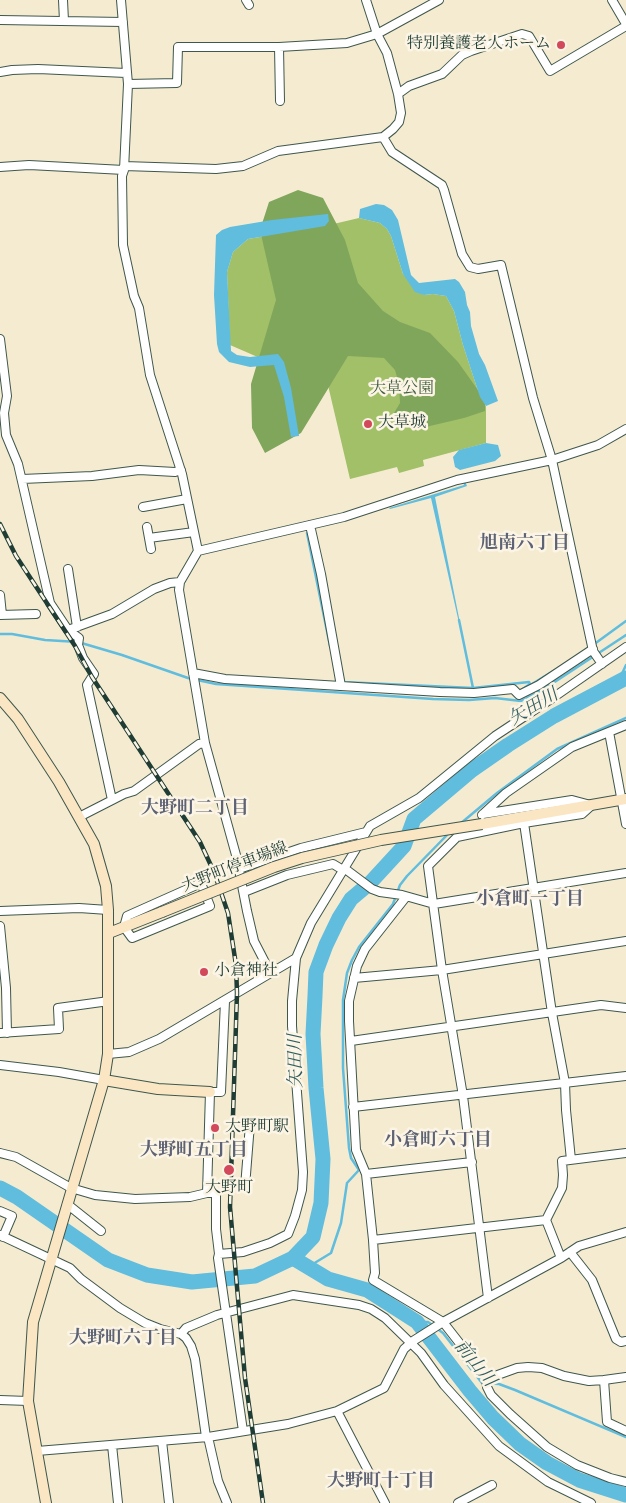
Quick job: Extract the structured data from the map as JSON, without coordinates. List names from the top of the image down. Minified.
{"streets":{"main road":["大野町停車場線"]},"districts":["旭南六丁目","大野町二丁目","小倉町一丁目","小倉町六丁目","大野町五丁目","大野町六丁目","大野町十丁目"],"water":["矢田川","前山川"],"parks":["大草公園"],"places":["特別養護老人ホーム","大草城","小倉神社","大野町駅","大野町"]}
